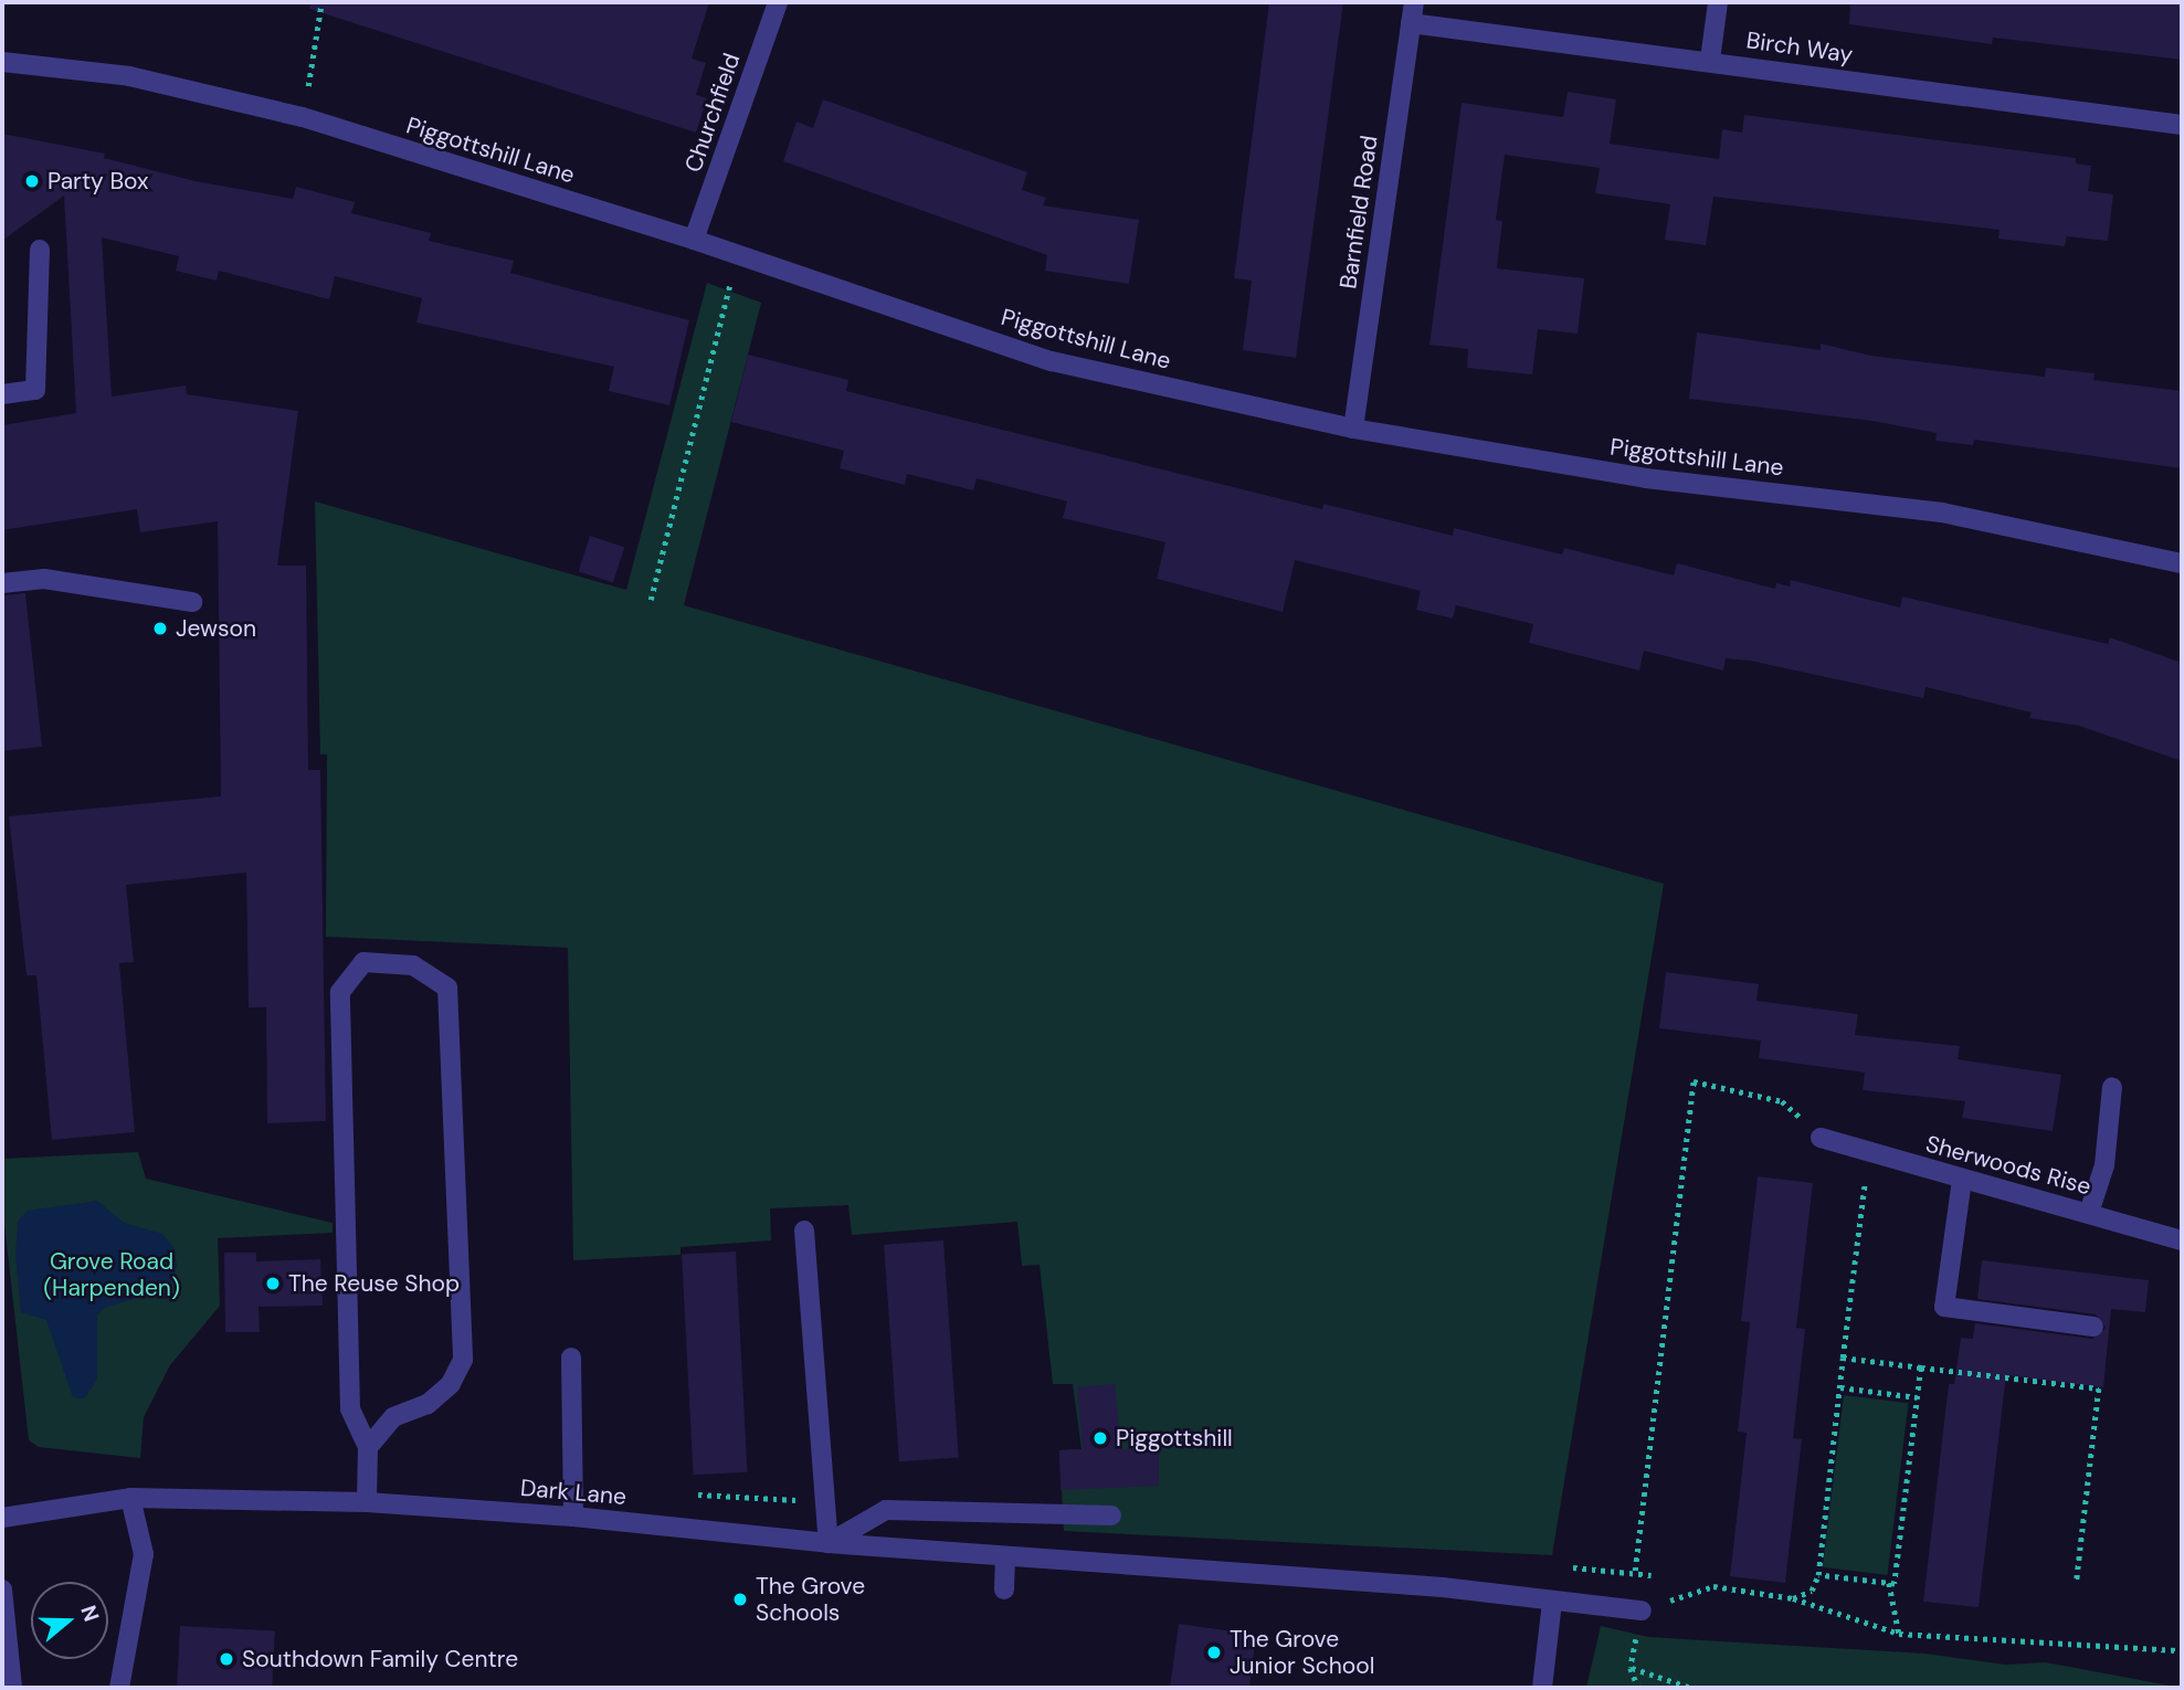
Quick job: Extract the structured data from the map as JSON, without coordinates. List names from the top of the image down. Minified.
{"streets":{"street":["Birch Way","Churchfield","Piggottshill Lane","Barnfield Road","Sherwoods Rise","Dark Lane"]},"crossings":[["Birch Way","Barnfield Road"],["Churchfield","Piggottshill Lane"],["Piggottshill Lane","Barnfield Road"]],"parks":["Grove Road (Harpenden)"],"places":["Party Box","Jewson","The Reuse Shop","Piggottshill","The Grove Schools","The Grove Junior School","Southdown Family Centre"],"north":"right"}
